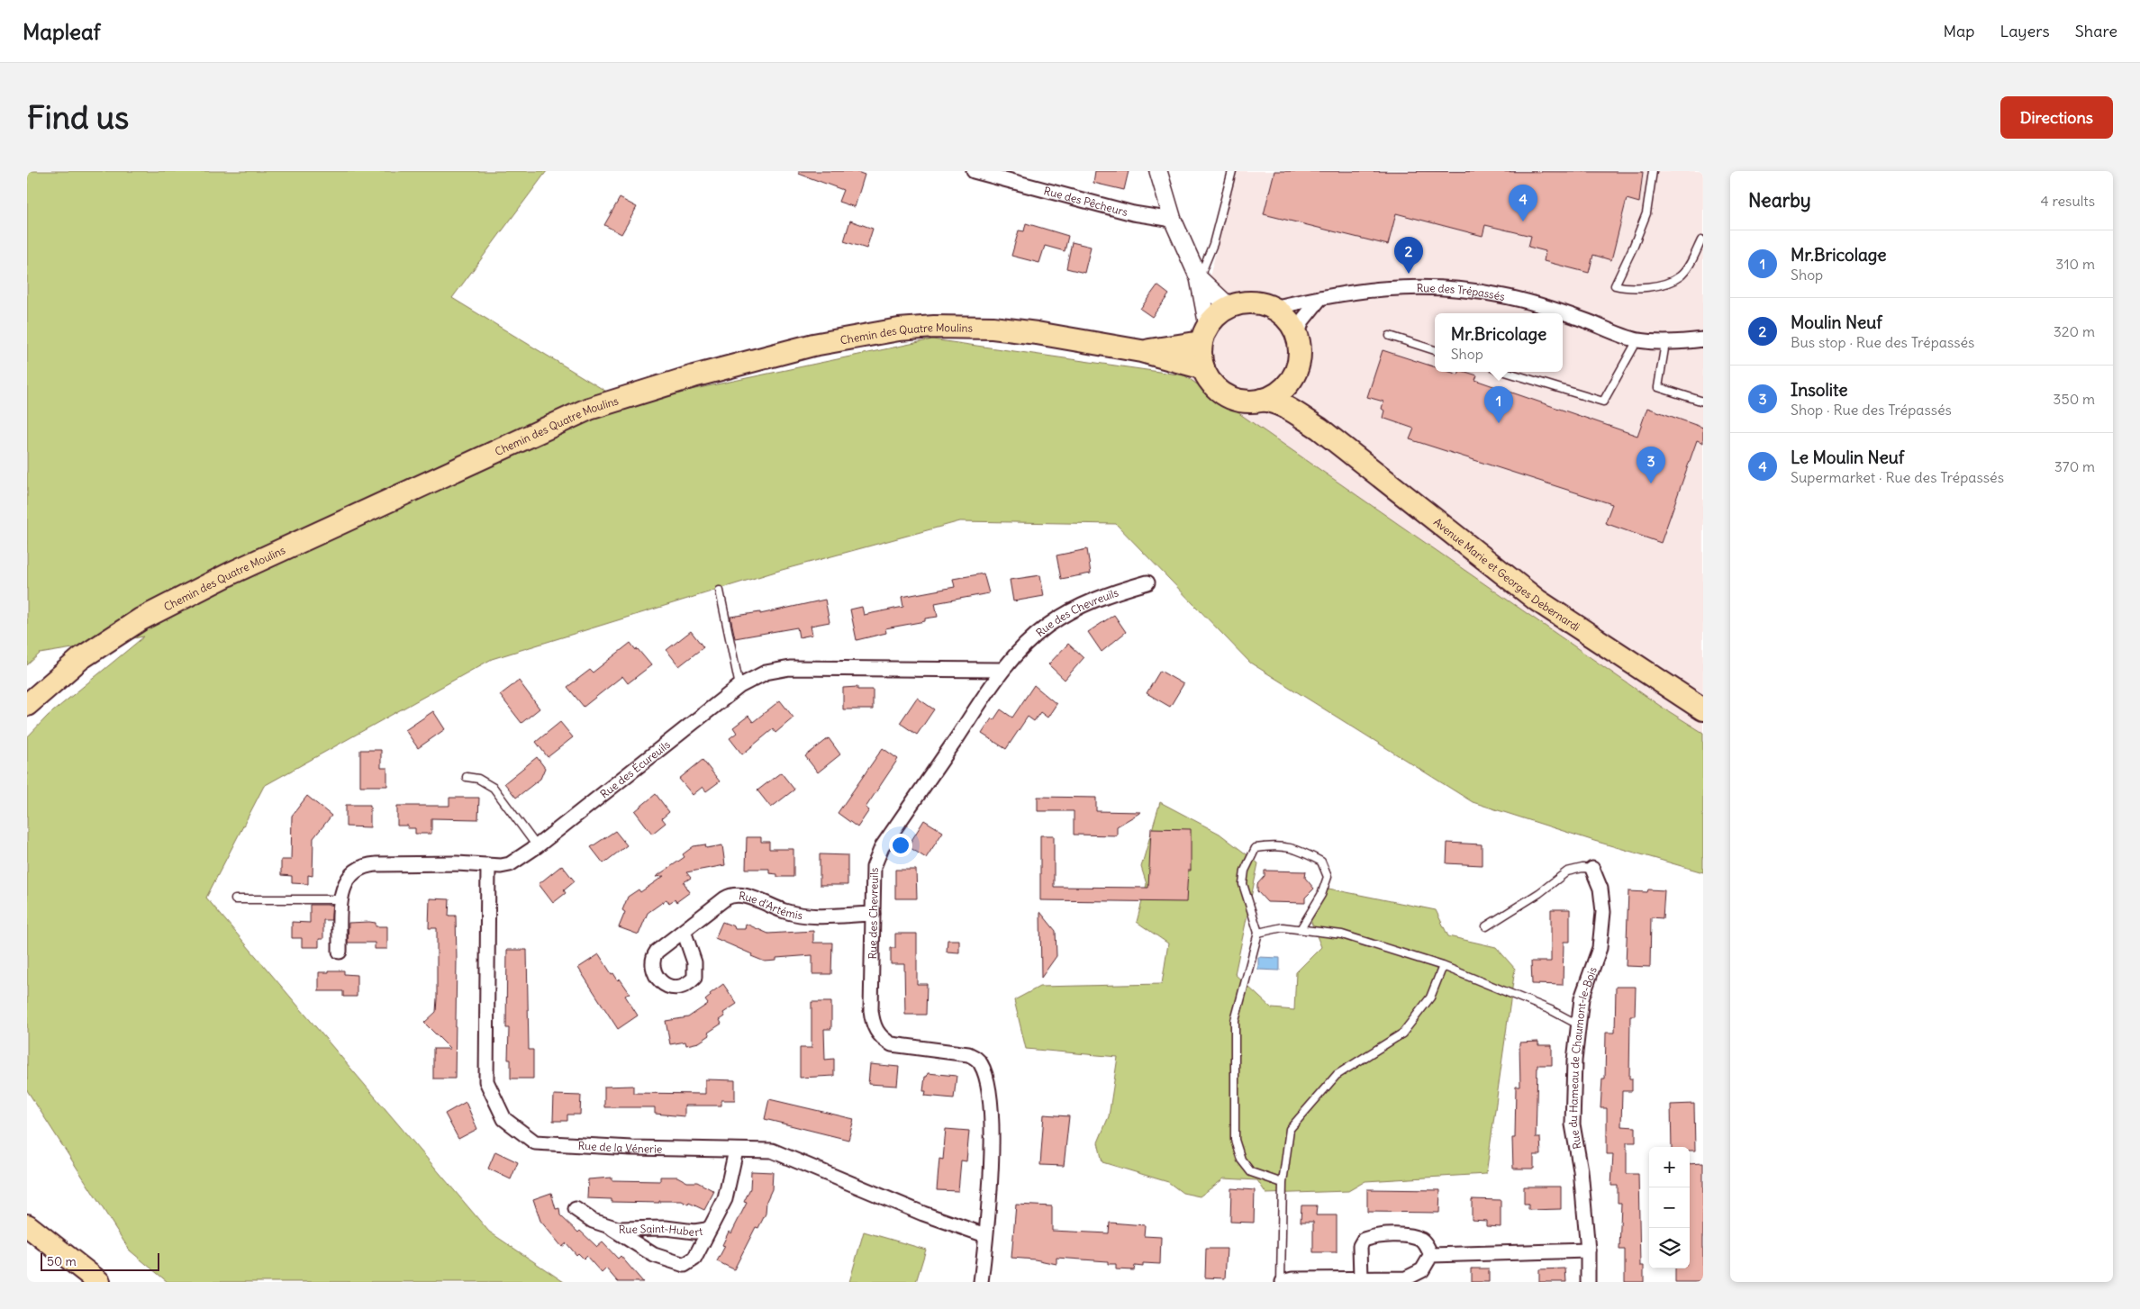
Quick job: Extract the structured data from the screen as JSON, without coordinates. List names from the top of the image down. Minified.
{"streets":{"main road":["Chemin des Quatre Moulins","Avenue Marie et Georges Debernardi"],"street":["Rue des Pêcheurs","Rue des Trépassés","Rue des Chevreuils","Rue des Écureuils","Rue d'Artémis","Rue du Hameau de Chaumont-le-Bois","Rue de la Vénerie","Rue Saint-Hubert"]},"crossings":[["Rue des Trépassés","Chemin des Quatre Moulins"],["Rue des Trépassés","Avenue Marie et Georges Debernardi"],["Chemin des Quatre Moulins","Avenue Marie et Georges Debernardi"],["Rue des Chevreuils","Rue des Écureuils"],["Rue des Chevreuils","Rue d'Artémis"],["Rue des Chevreuils","Rue de la Vénerie"],["Rue des Écureuils","Rue de la Vénerie"],["Rue de la Vénerie","Rue Saint-Hubert"]],"scale_bar":"50 m","page":{"header":"Mapleaf","nav":["Map","Layers","Share"],"buttons":"Directions","title":"Find us","heading":["Nearby","4 results"],"pins":["4","2","1","3"],"list":[{"mark":"1","name":"Mr.Bricolage","note":"Shop","value":"310 m"},{"mark":"2","name":"Moulin Neuf","note":"Bus stop · Rue des Trépassés","value":"320 m"},{"mark":"3","name":"Insolite","note":"Shop · Rue des Trépassés","value":"350 m"},{"mark":"4","name":"Le Moulin Neuf","note":"Supermarket · Rue des Trépassés","value":"370 m"}],"popup":["Mr.Bricolage","Shop"],"map_buttons":["+","−"],"scale":"50 m"}}
